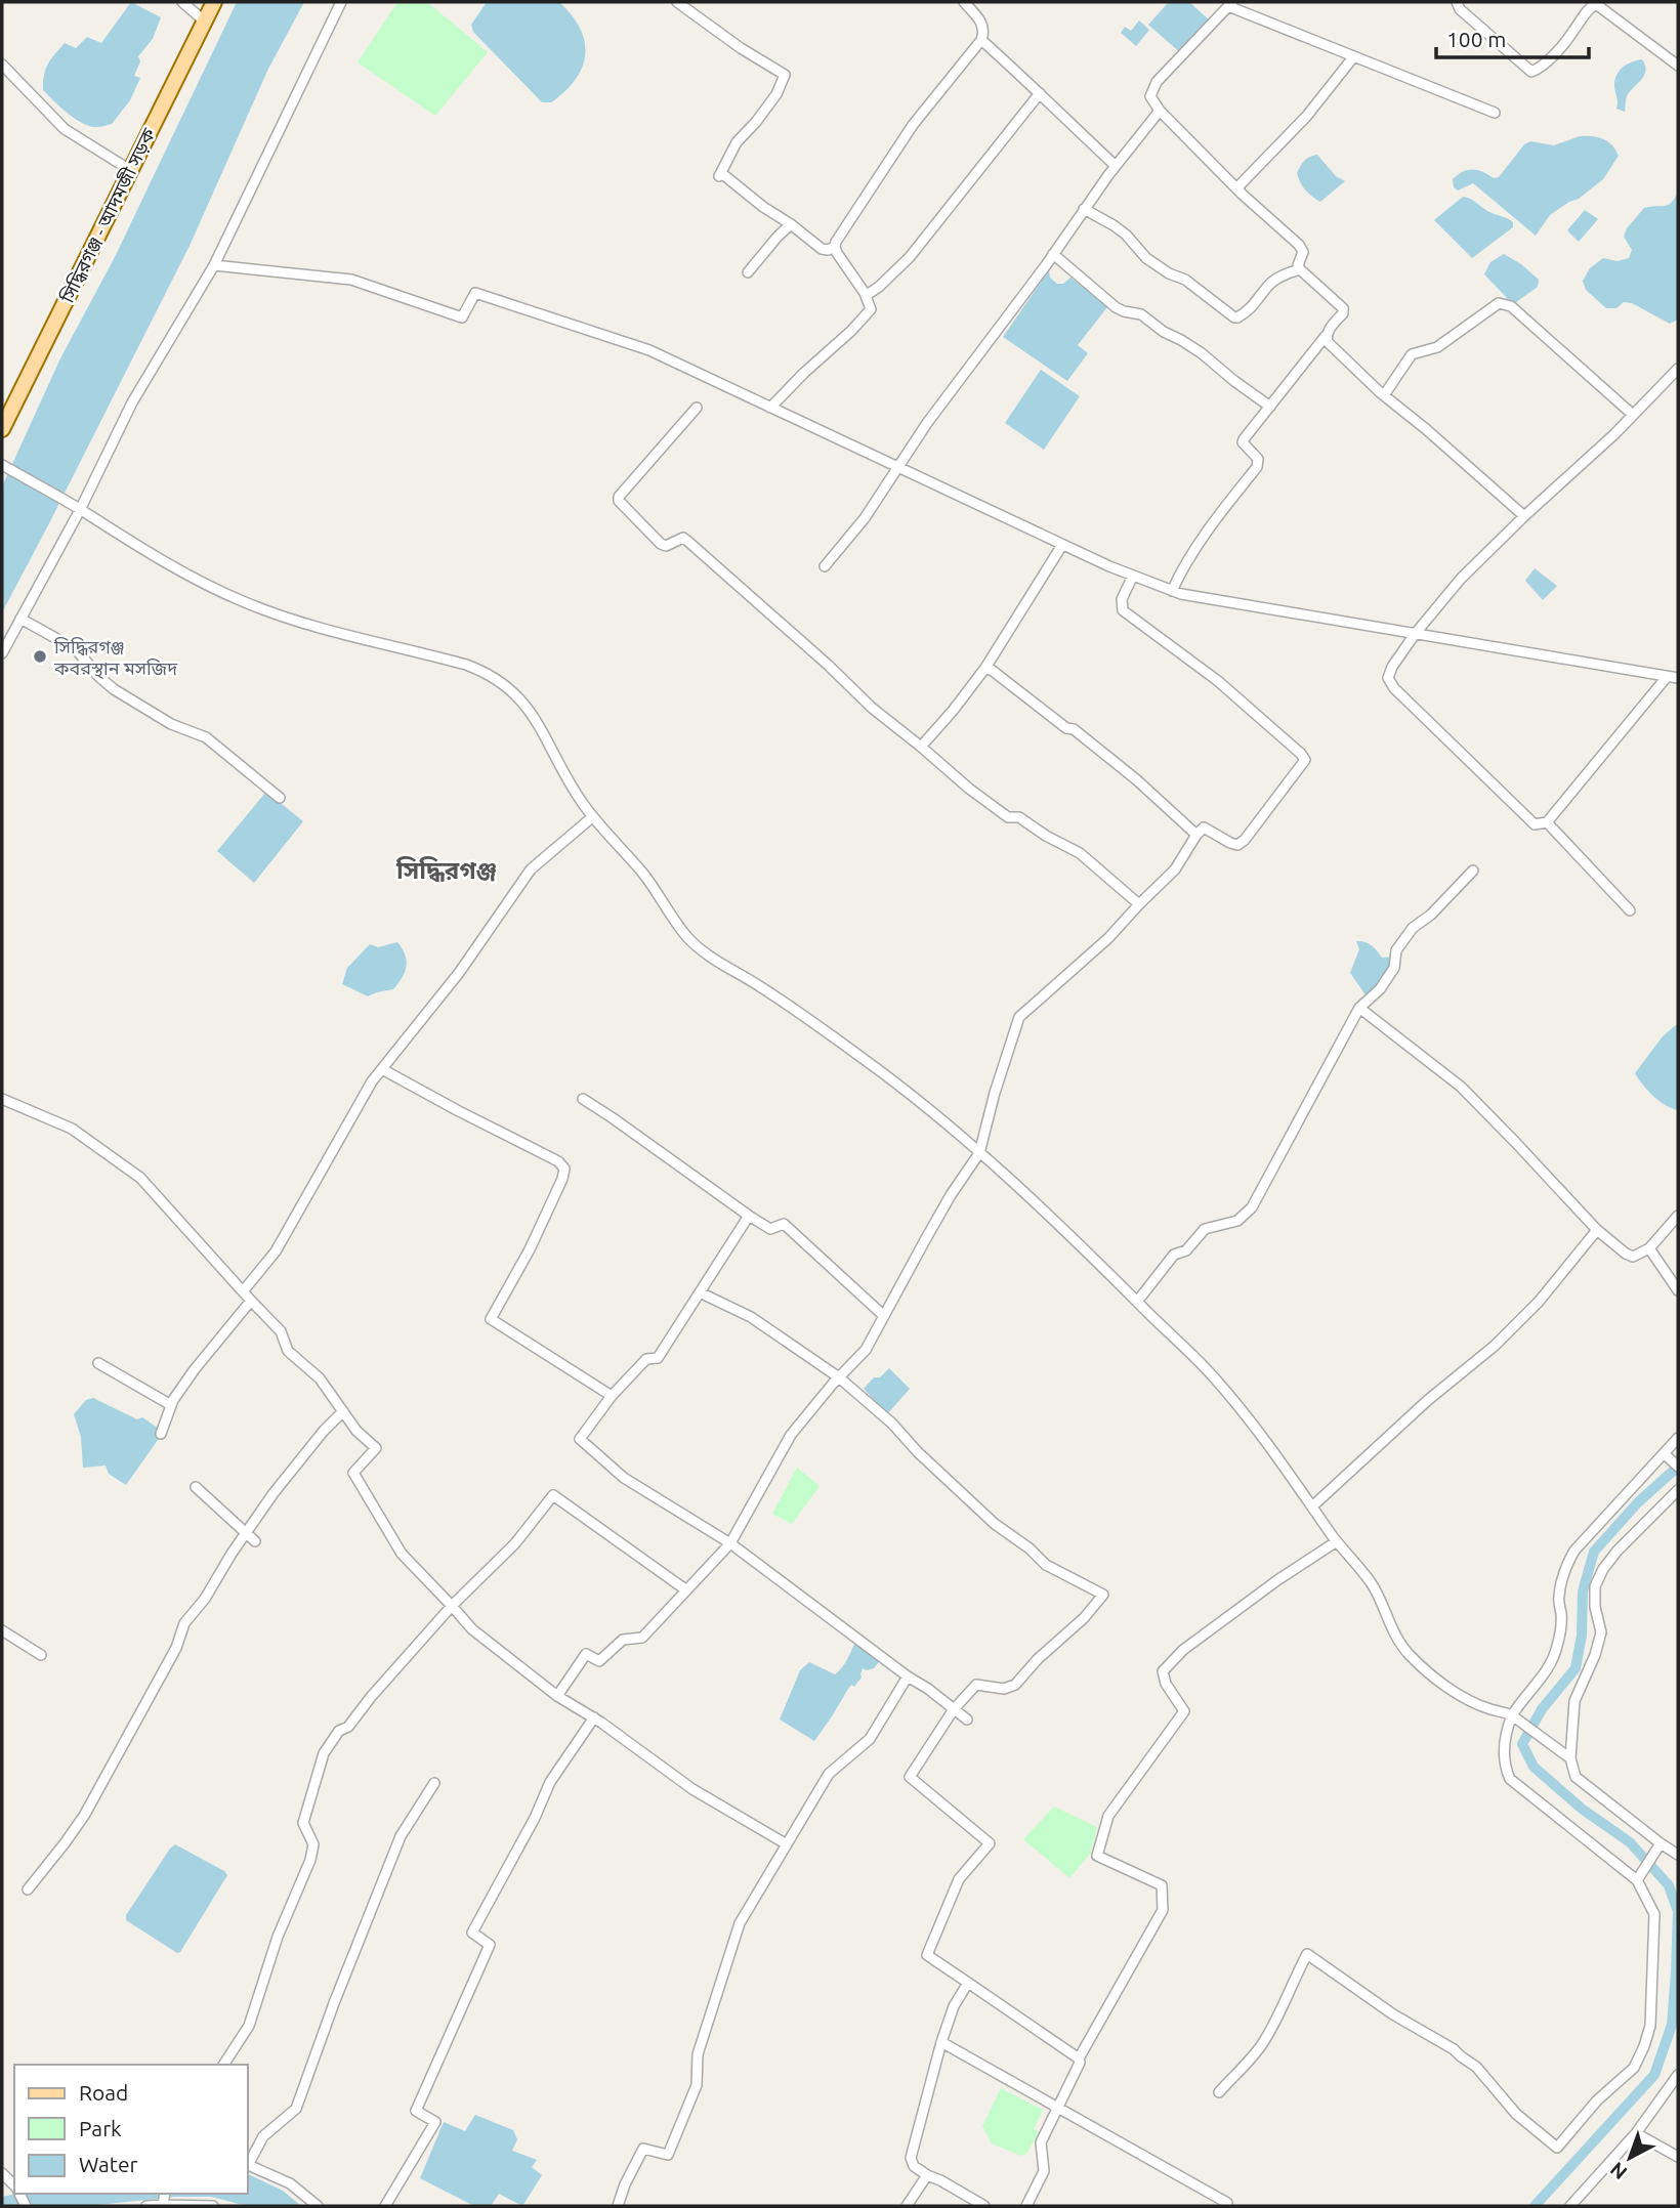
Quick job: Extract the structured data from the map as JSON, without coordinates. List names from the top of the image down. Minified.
{"streets":{"main road":["সিদ্ধিরগঞ্জ - আদমজী সড়ক"]},"districts":["সিদ্ধিরগঞ্জ"],"places":["সিদ্ধিরগঞ্জ কবরস্থান মসজিদ"],"legend":["Road","Park","Water"],"scale_bar":"100 m","north":"bottom left"}
